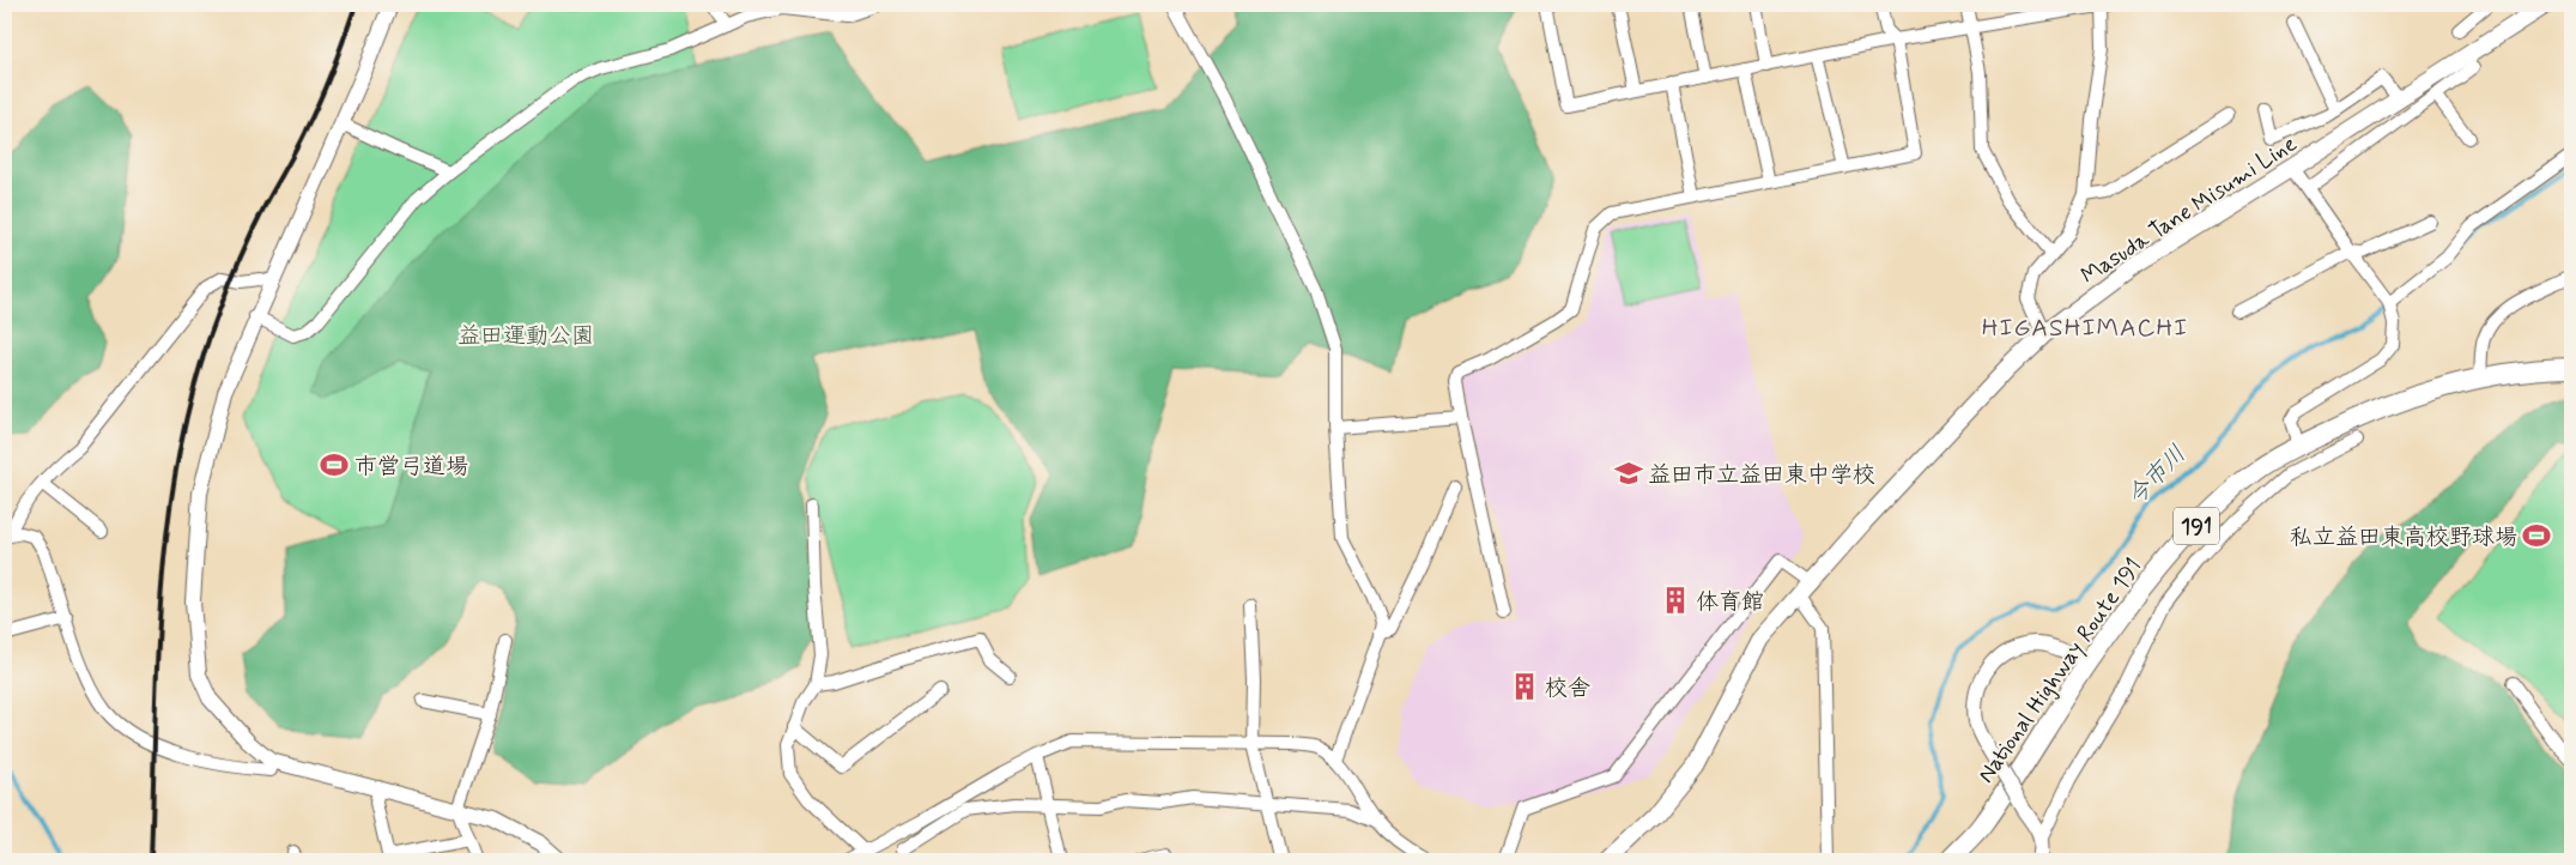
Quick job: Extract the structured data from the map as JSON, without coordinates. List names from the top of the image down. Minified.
{"streets":{"highway":["191","National Highway Route 191"],"main road":["Masuda Tane Misumi Line"]},"districts":["HIGASHIMACHI"],"water":["今市川"],"parks":["益田運動公園"],"places":{"sports":["市営弓道場","私立益田東高校野球場"],"school or university":["益田市立益田東中学校"],"building":["体育館","校舎"]}}
